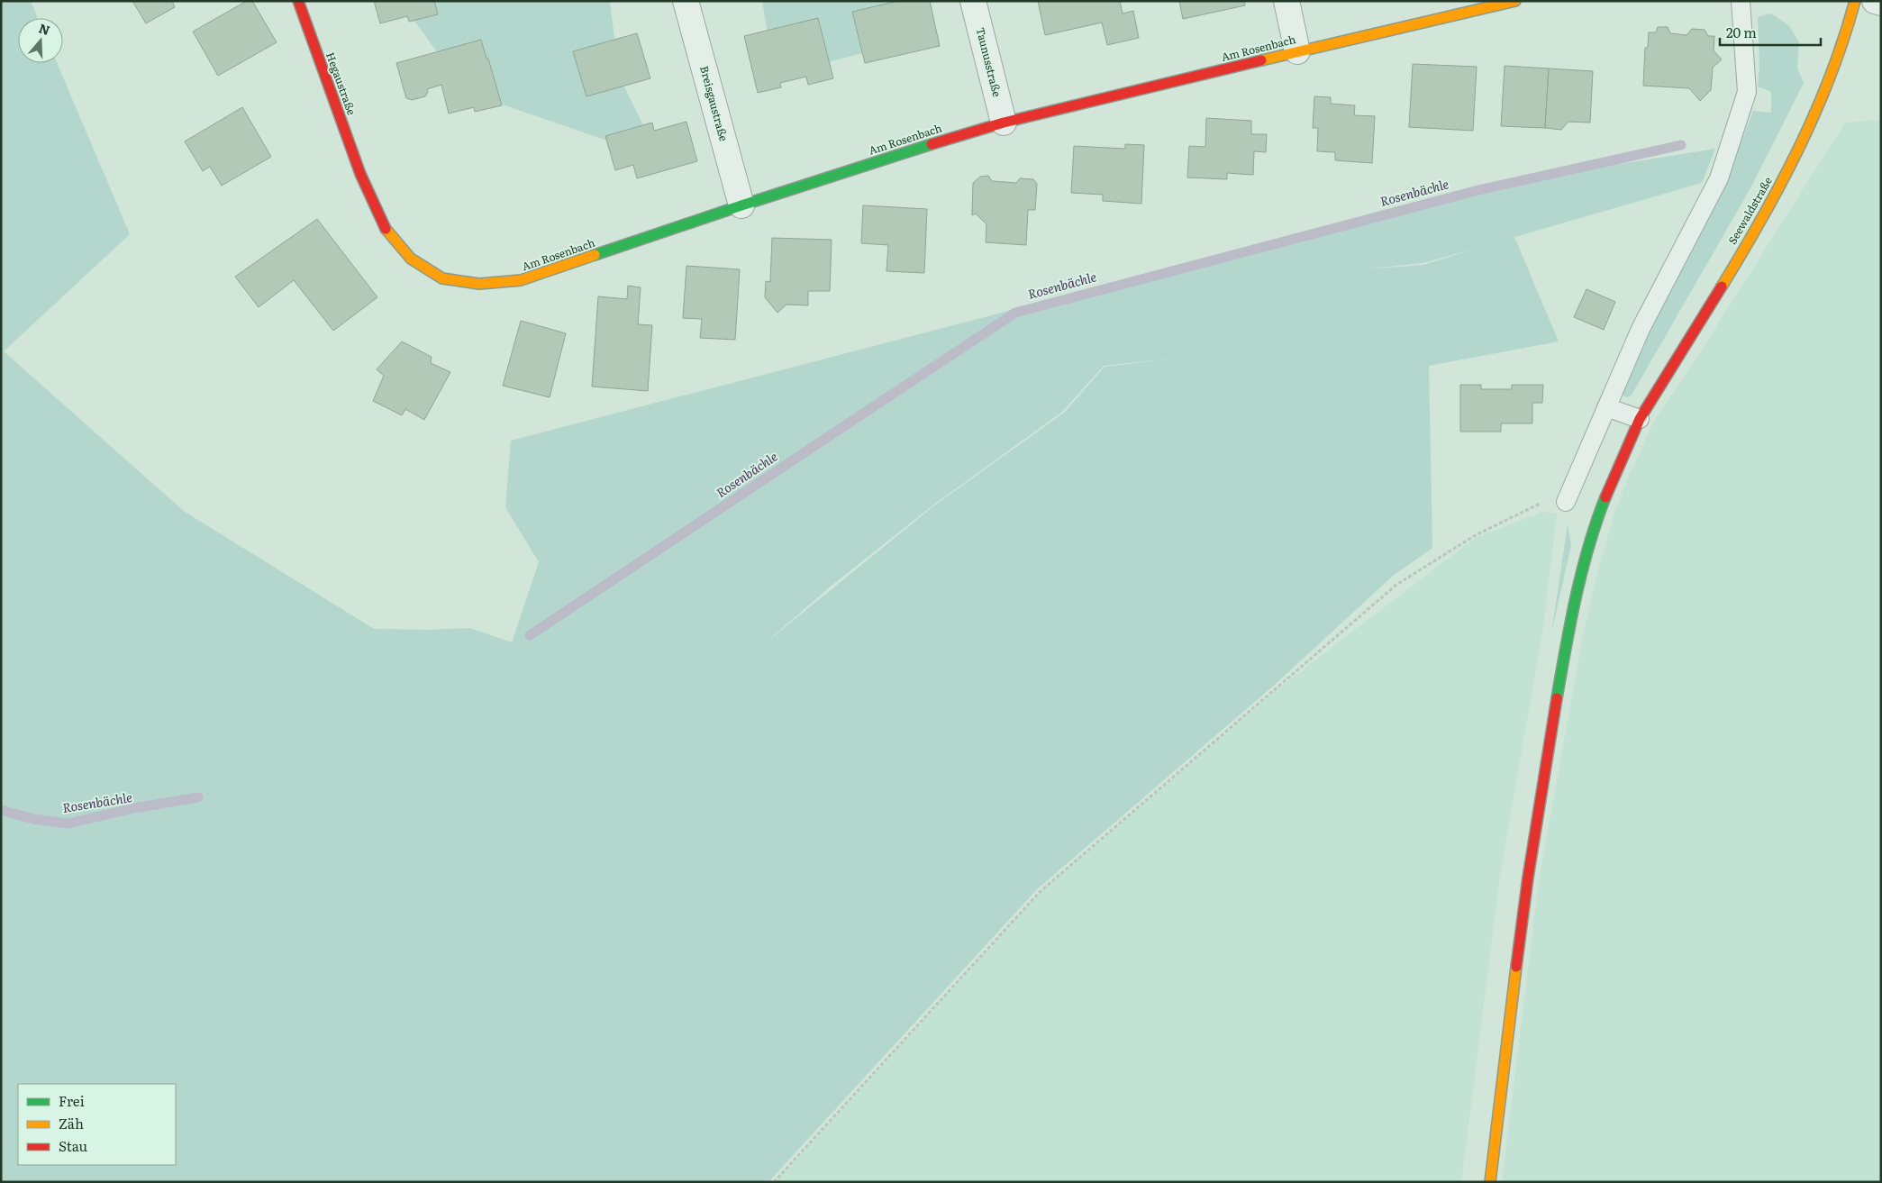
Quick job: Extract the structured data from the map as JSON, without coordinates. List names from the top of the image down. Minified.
{"streets":{"street":["Am Rosenbach","Taunusstraße","Hegaustraße","Breisgaustraße","Seewaldstraße"]},"crossings":[["Am Rosenbach","Taunusstraße"],["Am Rosenbach","Hegaustraße"],["Am Rosenbach","Breisgaustraße"]],"water":["Rosenbächle"],"legend":["Frei","Zäh","Stau"],"scale_bar":"20 m","north":"top"}
